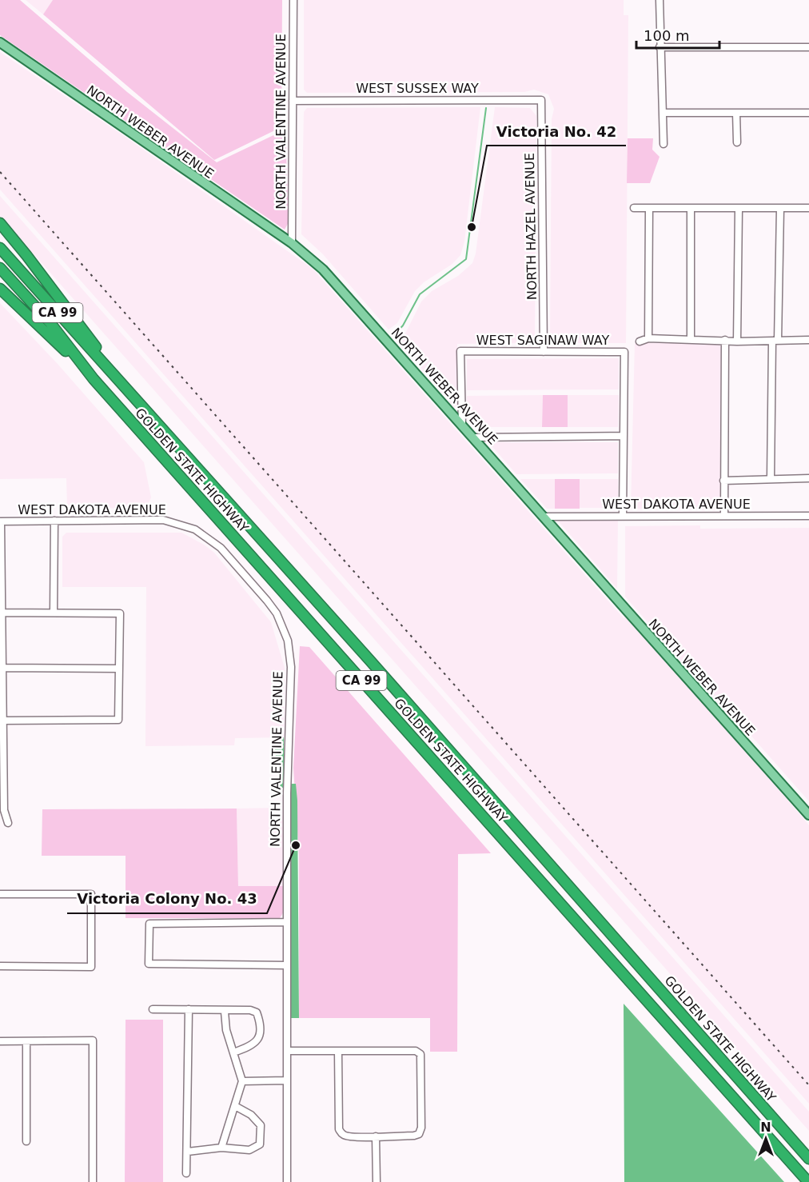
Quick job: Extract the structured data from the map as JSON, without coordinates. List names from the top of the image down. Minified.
{"streets":{"highway":["CA 99","GOLDEN STATE HIGHWAY"],"main road":["NORTH WEBER AVENUE"],"street":["WEST SUSSEX WAY","NORTH VALENTINE AVENUE","NORTH HAZEL AVENUE","WEST SAGINAW WAY","WEST DAKOTA AVENUE"]},"crossings":[["WEST SUSSEX WAY","NORTH VALENTINE AVENUE"],["WEST SUSSEX WAY","NORTH HAZEL AVENUE"],["NORTH VALENTINE AVENUE","NORTH WEBER AVENUE"],["NORTH VALENTINE AVENUE","WEST DAKOTA AVENUE"],["NORTH WEBER AVENUE","WEST SAGINAW WAY"],["NORTH WEBER AVENUE","WEST DAKOTA AVENUE"],["NORTH HAZEL AVENUE","WEST SAGINAW WAY"]],"places":["Victoria No. 42","Victoria Colony No. 43"],"scale_bar":"100 m","north":"top"}
